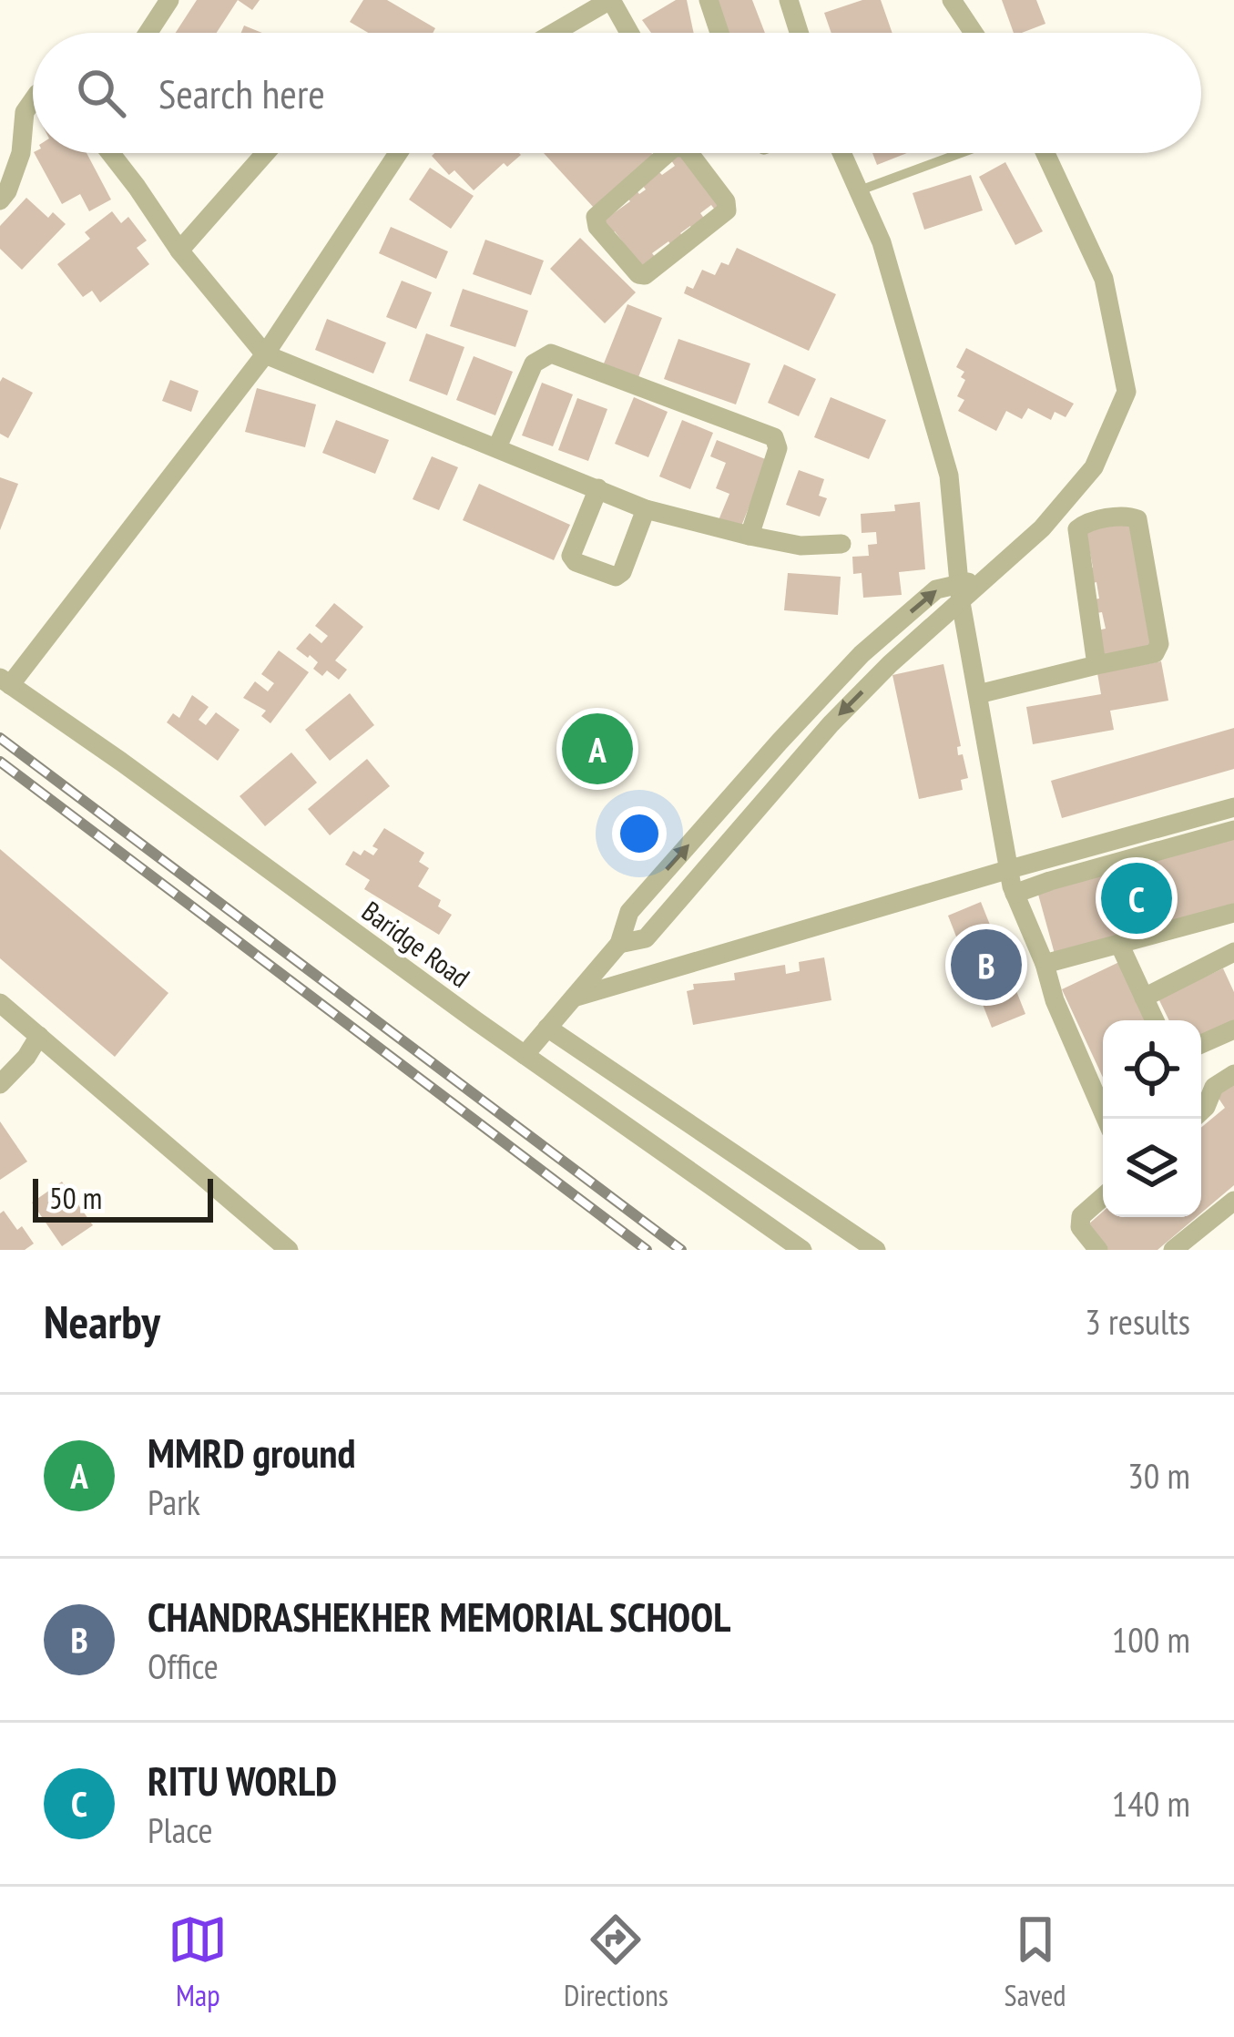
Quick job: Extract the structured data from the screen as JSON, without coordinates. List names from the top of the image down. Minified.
{"streets":{"street":["Baridge Road"]},"scale_bar":"50 m","page":{"search":"Search here","pins":["A","C","B"],"scale":"50 m","heading":["Nearby","3 results"],"list":[{"mark":"A","name":"MMRD ground","note":"Park","value":"30 m"},{"mark":"B","name":"CHANDRASHEKHER MEMORIAL SCHOOL","note":"Office","value":"100 m"},{"mark":"C","name":"RITU WORLD","note":"Place","value":"140 m"}],"nav":["Map","Directions","Saved"]}}
